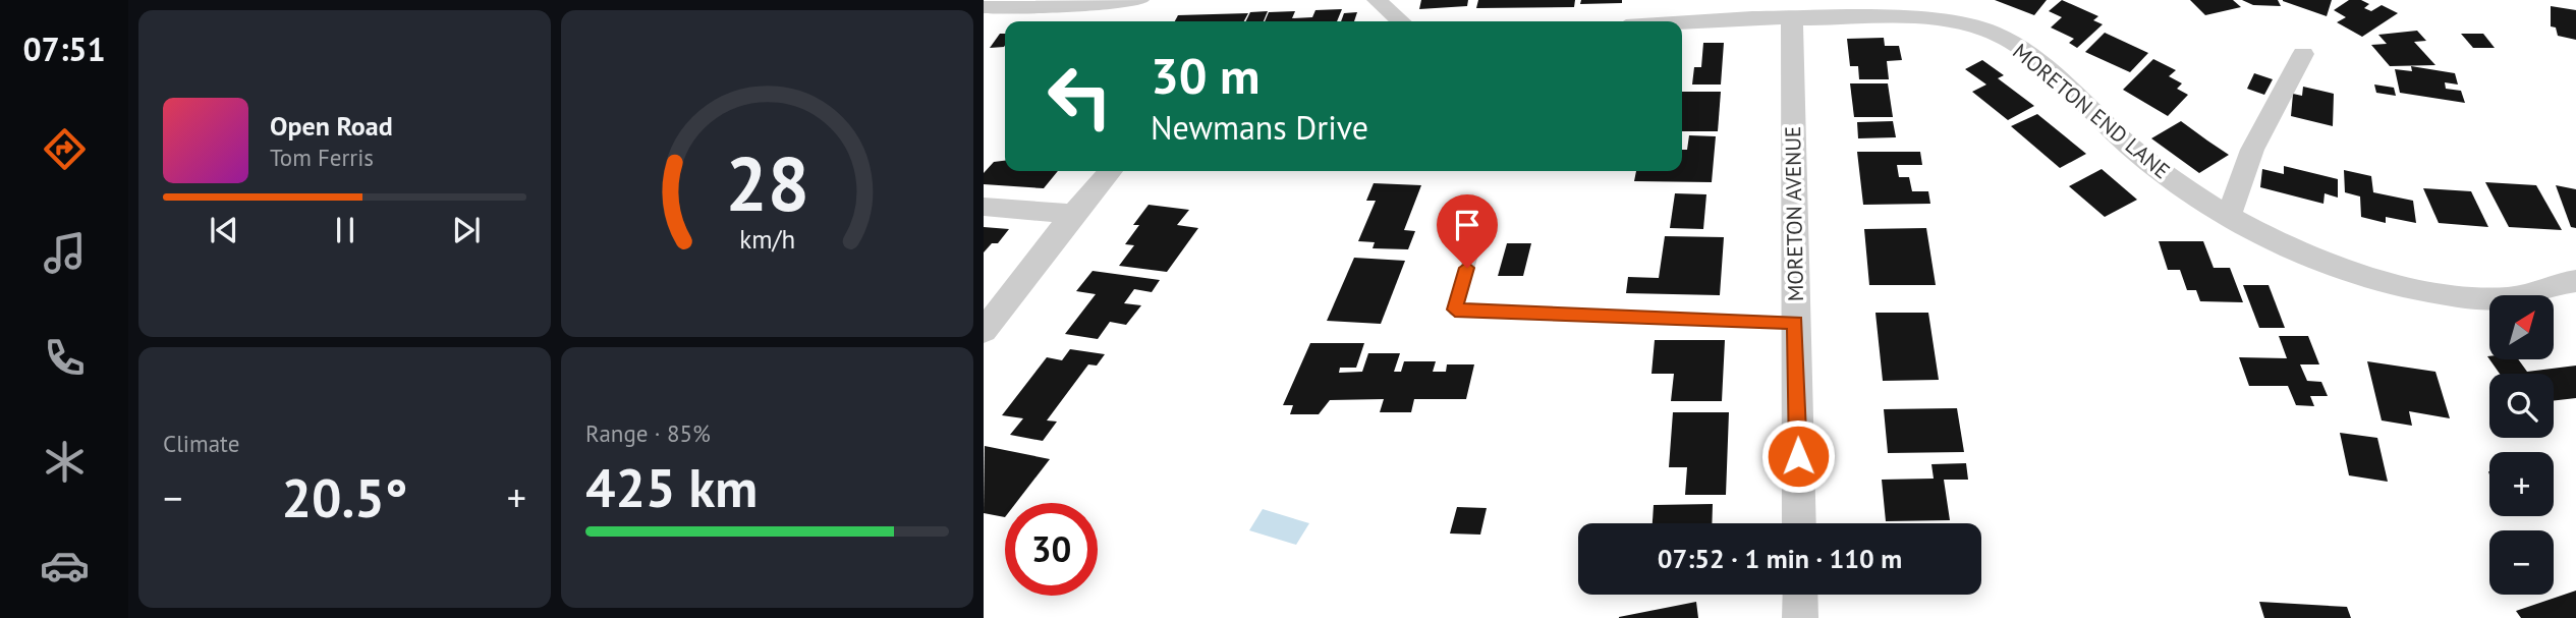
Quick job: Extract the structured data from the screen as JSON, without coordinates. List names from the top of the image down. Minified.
{"streets":{"street":["MORETON END LANE","MORETON AVENUE"]},"crossings":[["MORETON END LANE","MORETON AVENUE"]],"north":"top right","page":{"tabs":"07:51","turn":["30 m","Newmans Drive"],"song":["Open Road","Tom Ferris"],"map_buttons":["+","−"],"tile":["Climate",["Range · 85%","425 km"]],"heat":["−","20.5°","+"],"limit":"30","trip":"07:52 · 1 min · 110 m","gauge":["28","km/h"]}}
